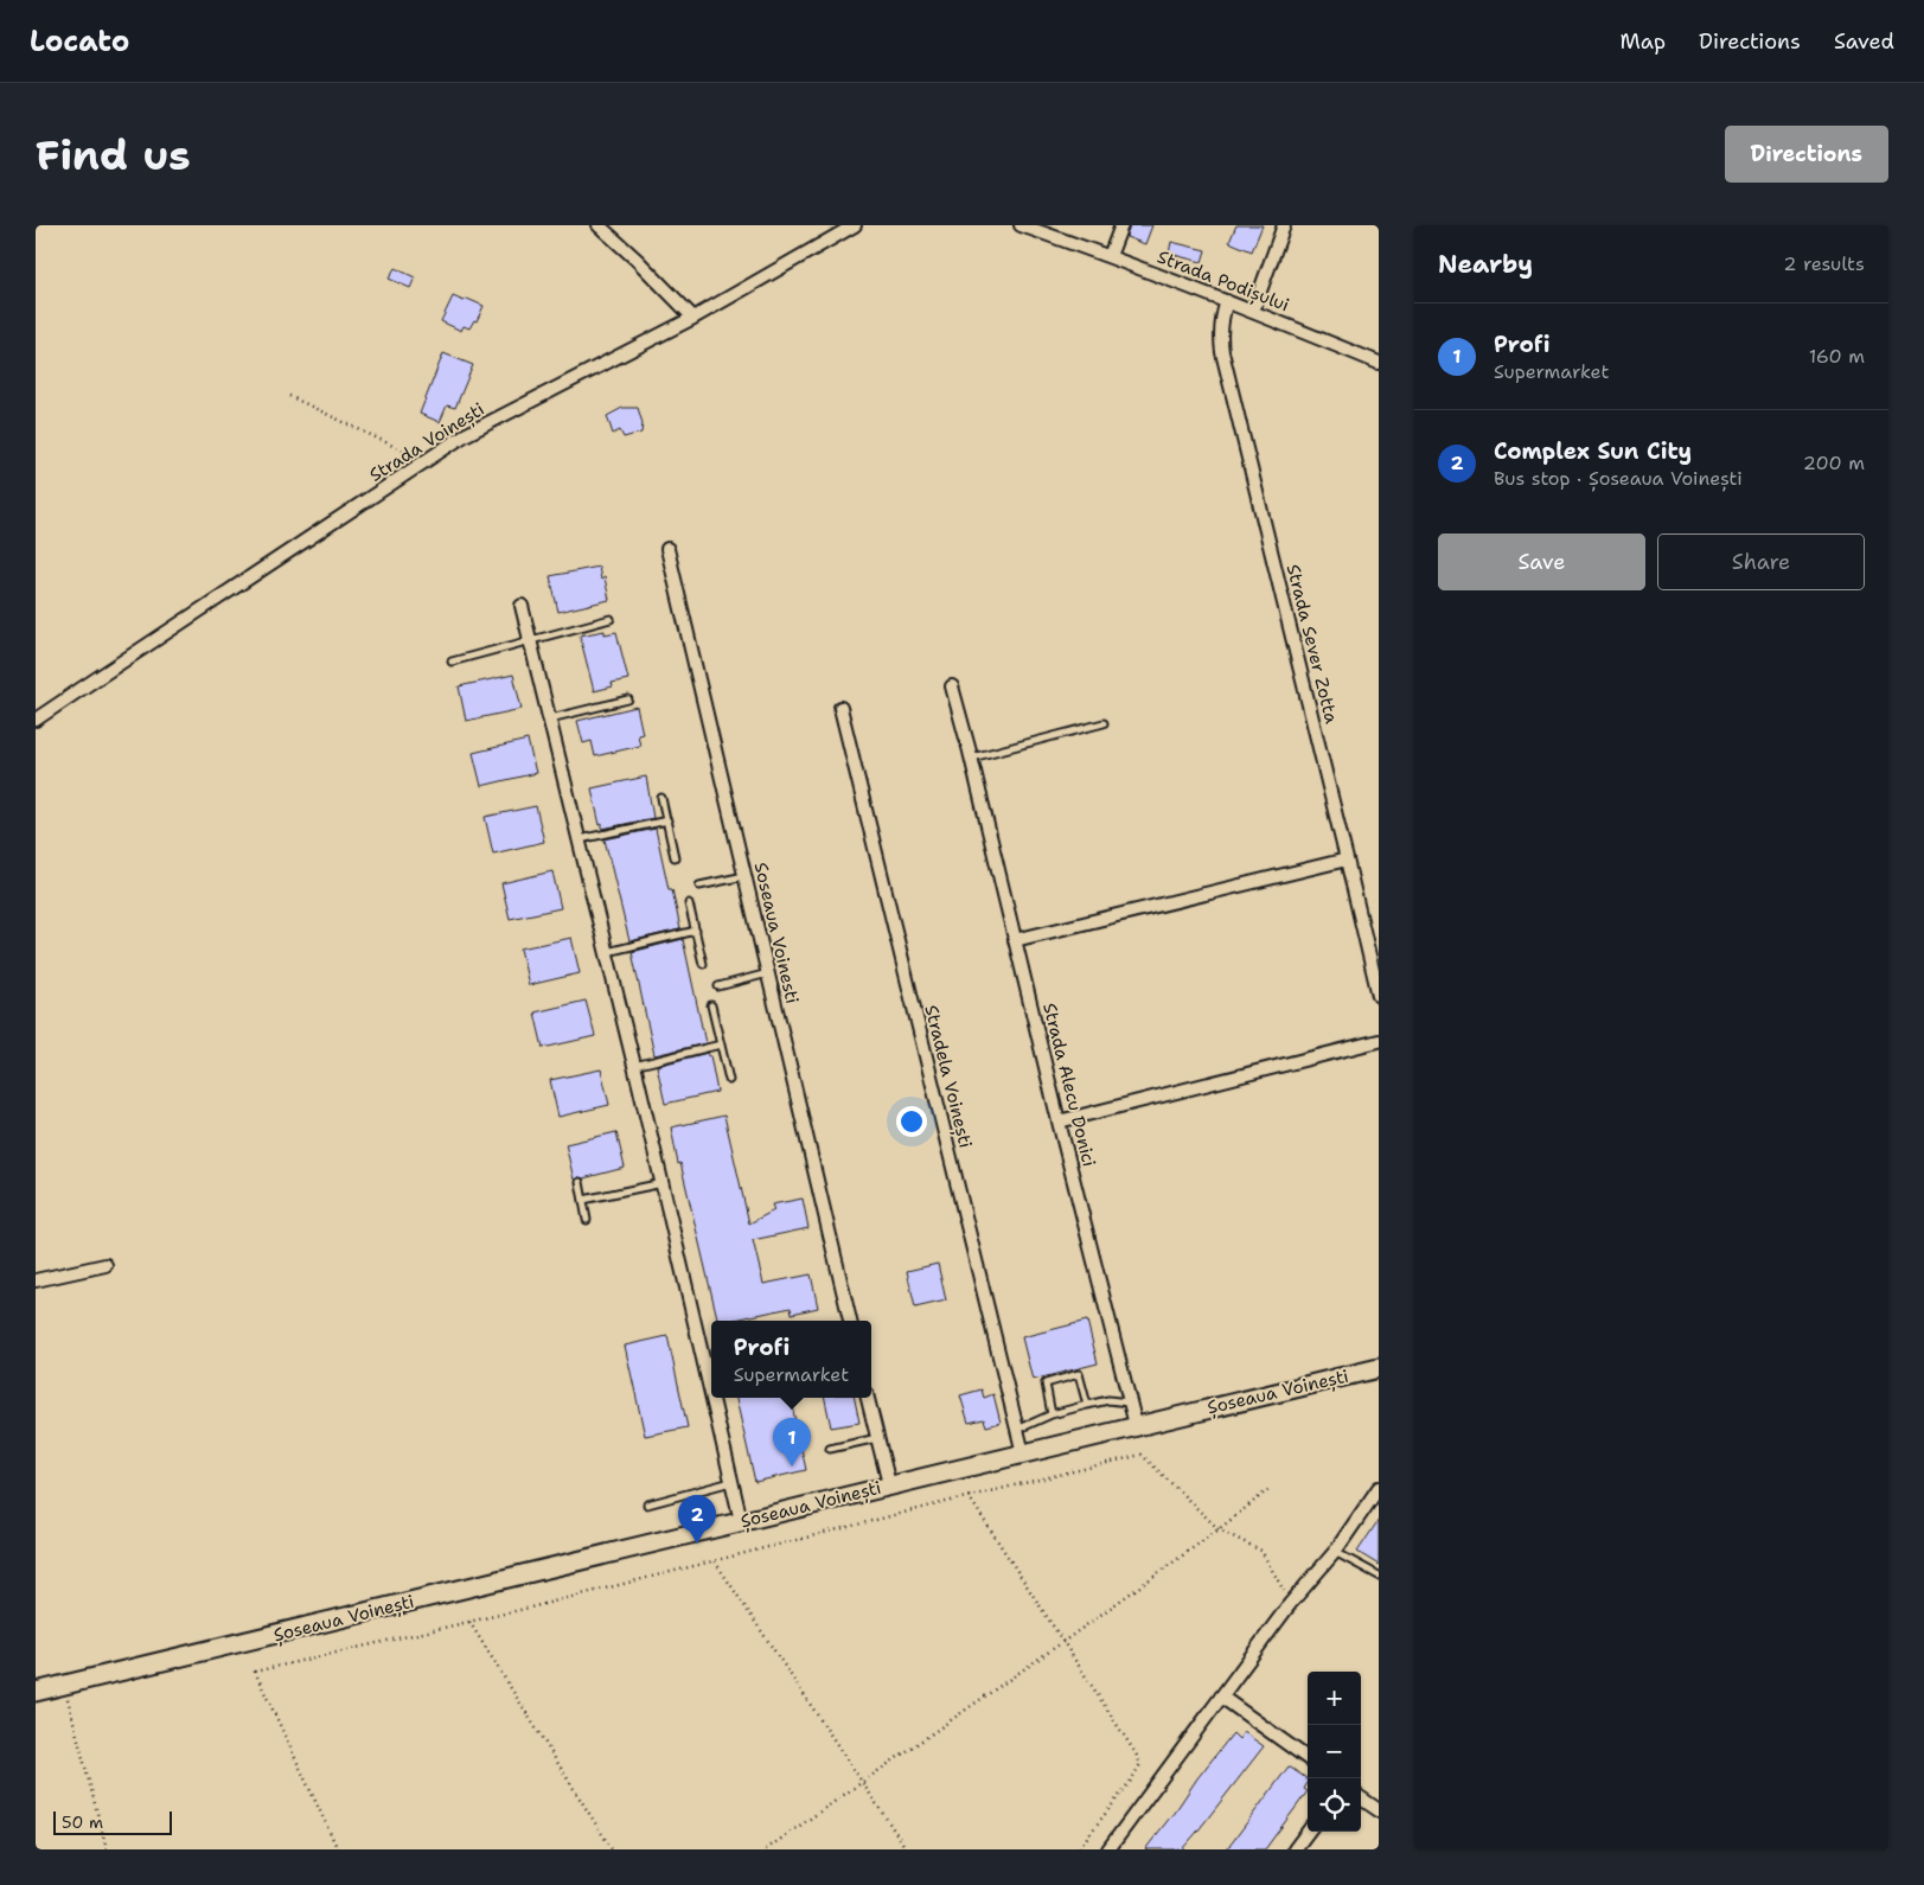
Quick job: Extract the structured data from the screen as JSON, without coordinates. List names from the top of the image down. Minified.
{"streets":{"main road":["Șoseaua Voinești"],"street":["Strada Podișului","Strada Voinești","Strada Sever Zotta","Soseaua Voinesti","Stradela Voinești","Strada Alecu Donici"]},"crossings":[["Strada Podișului","Strada Sever Zotta"],["Stradela Voinești","Șoseaua Voinești"],["Strada Alecu Donici","Șoseaua Voinești"]],"scale_bar":"50 m","page":{"header":"Locato","nav":["Map","Directions","Saved"],"buttons":["Directions",["Save","Share"]],"title":"Find us","heading":["Nearby","2 results"],"list":[{"mark":"1","name":"Profi","note":"Supermarket","value":"160 m"},{"mark":"2","name":"Complex Sun City","note":"Bus stop · Șoseaua Voinești","value":"200 m"}],"popup":["Profi","Supermarket"],"pins":["1","2"],"map_buttons":["+","−"],"scale":"50 m"}}
